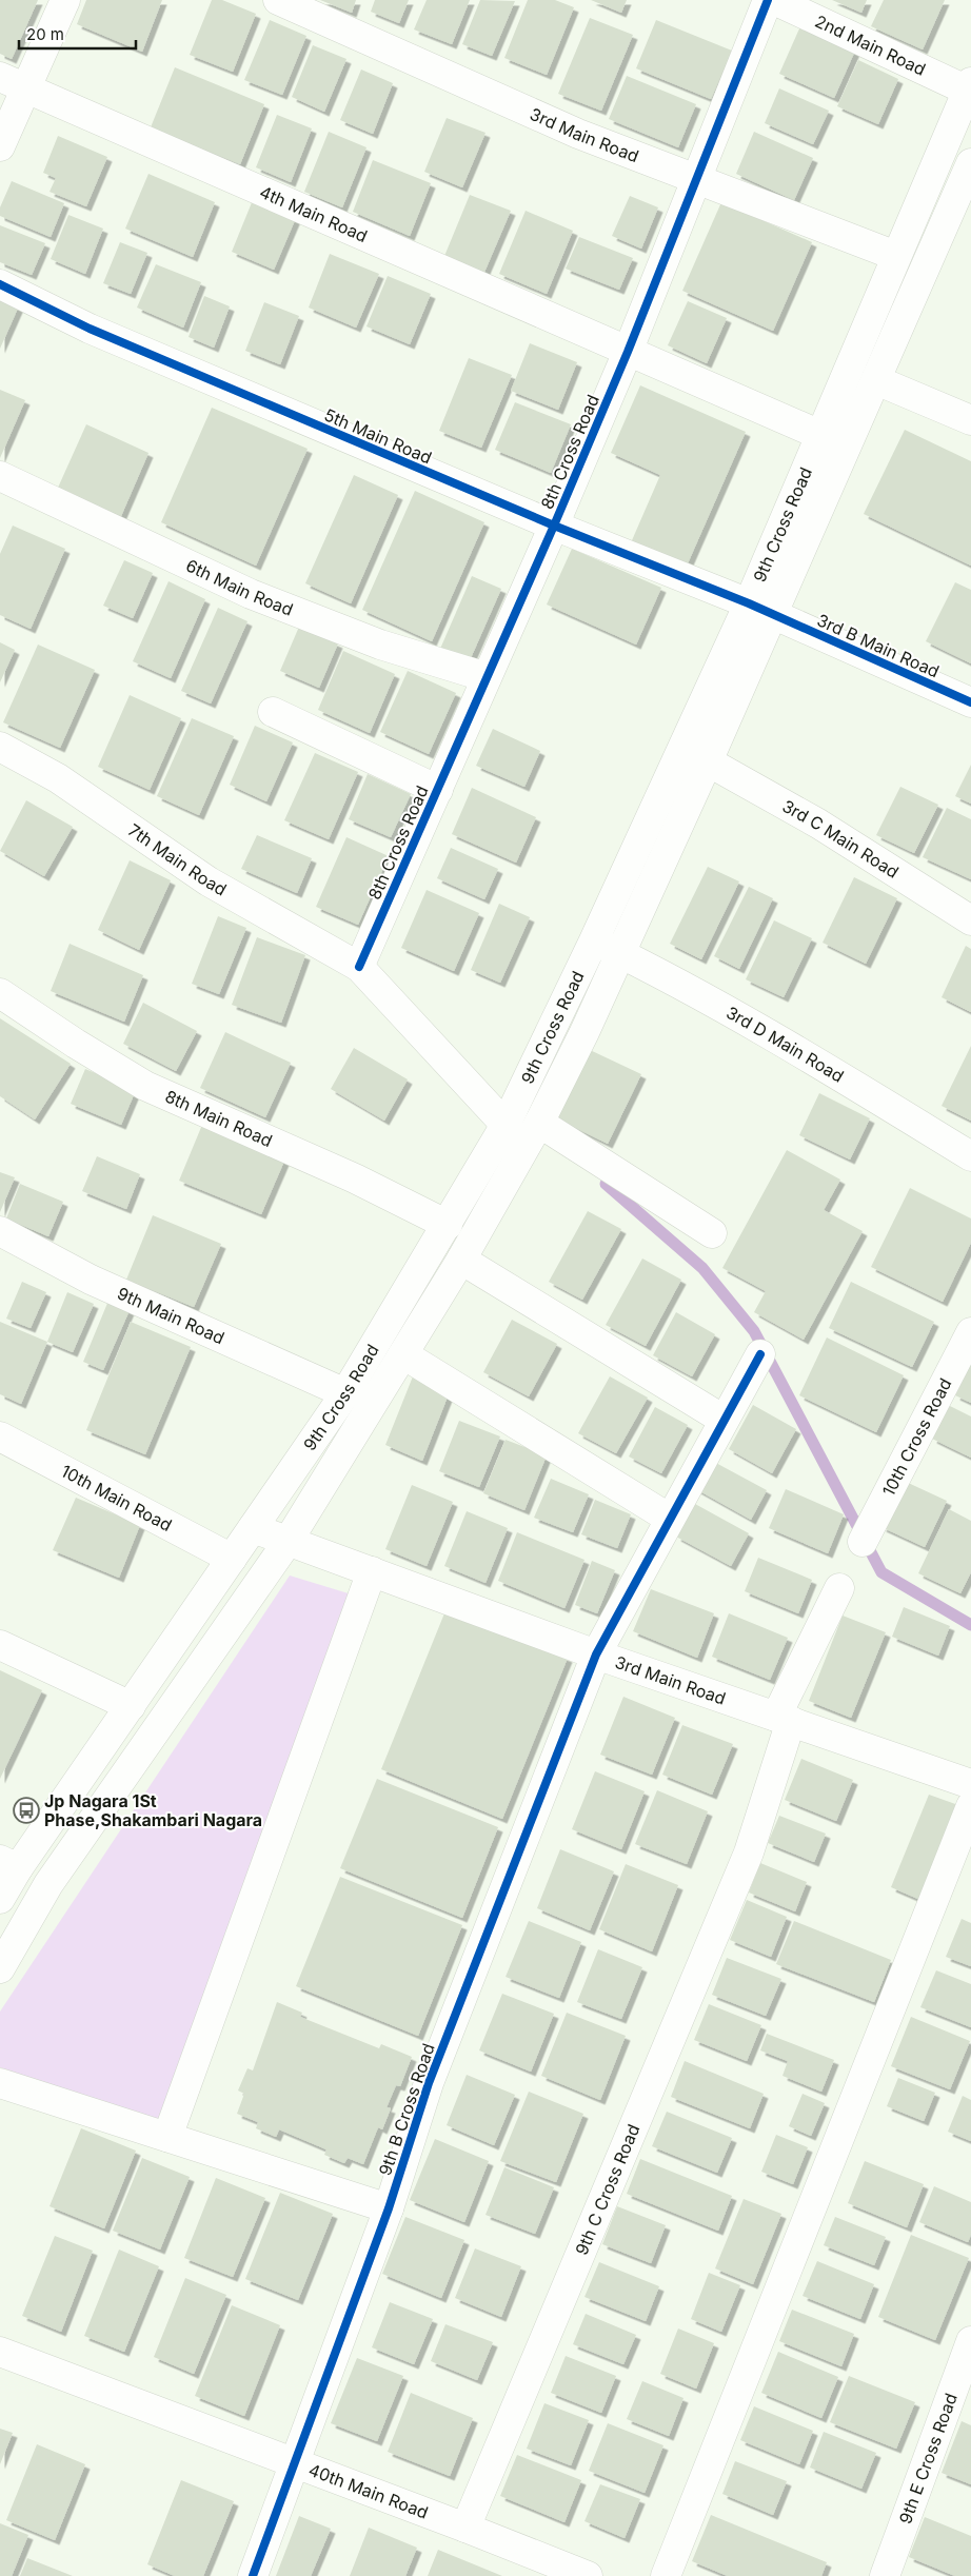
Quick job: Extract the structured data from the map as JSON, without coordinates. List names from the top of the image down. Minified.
{"streets":{"street":["2nd Main Road","3rd Main Road","4th Main Road","5th Main Road","8th Cross Road","9th Cross Road","6th Main Road","3rd B Main Road","3rd C Main Road","7th Main Road","3rd D Main Road","8th Main Road","9th Main Road","10th Cross Road","10th Main Road","9th B Cross Road","9th C Cross Road","9th E Cross Road","40th Main Road"]},"crossings":[["2nd Main Road","9th Cross Road"],["3rd Main Road","8th Cross Road"],["3rd Main Road","9th Cross Road"],["3rd Main Road","9th B Cross Road"],["3rd Main Road","9th C Cross Road"],["4th Main Road","8th Cross Road"],["4th Main Road","9th Cross Road"],["5th Main Road","8th Cross Road"],["5th Main Road","9th Cross Road"],["5th Main Road","3rd B Main Road"],["8th Cross Road","6th Main Road"],["8th Cross Road","7th Main Road"],["9th Cross Road","3rd B Main Road"],["9th Cross Road","3rd C Main Road"],["9th Cross Road","3rd D Main Road"],["9th Cross Road","8th Main Road"],["9th Cross Road","9th Main Road"],["9th Cross Road","10th Main Road"],["9th B Cross Road","40th Main Road"],["9th C Cross Road","40th Main Road"]],"places":{"bus stop":["Jp Nagara 1St Phase,Shakambari Nagara"]},"scale_bar":"20 m"}
